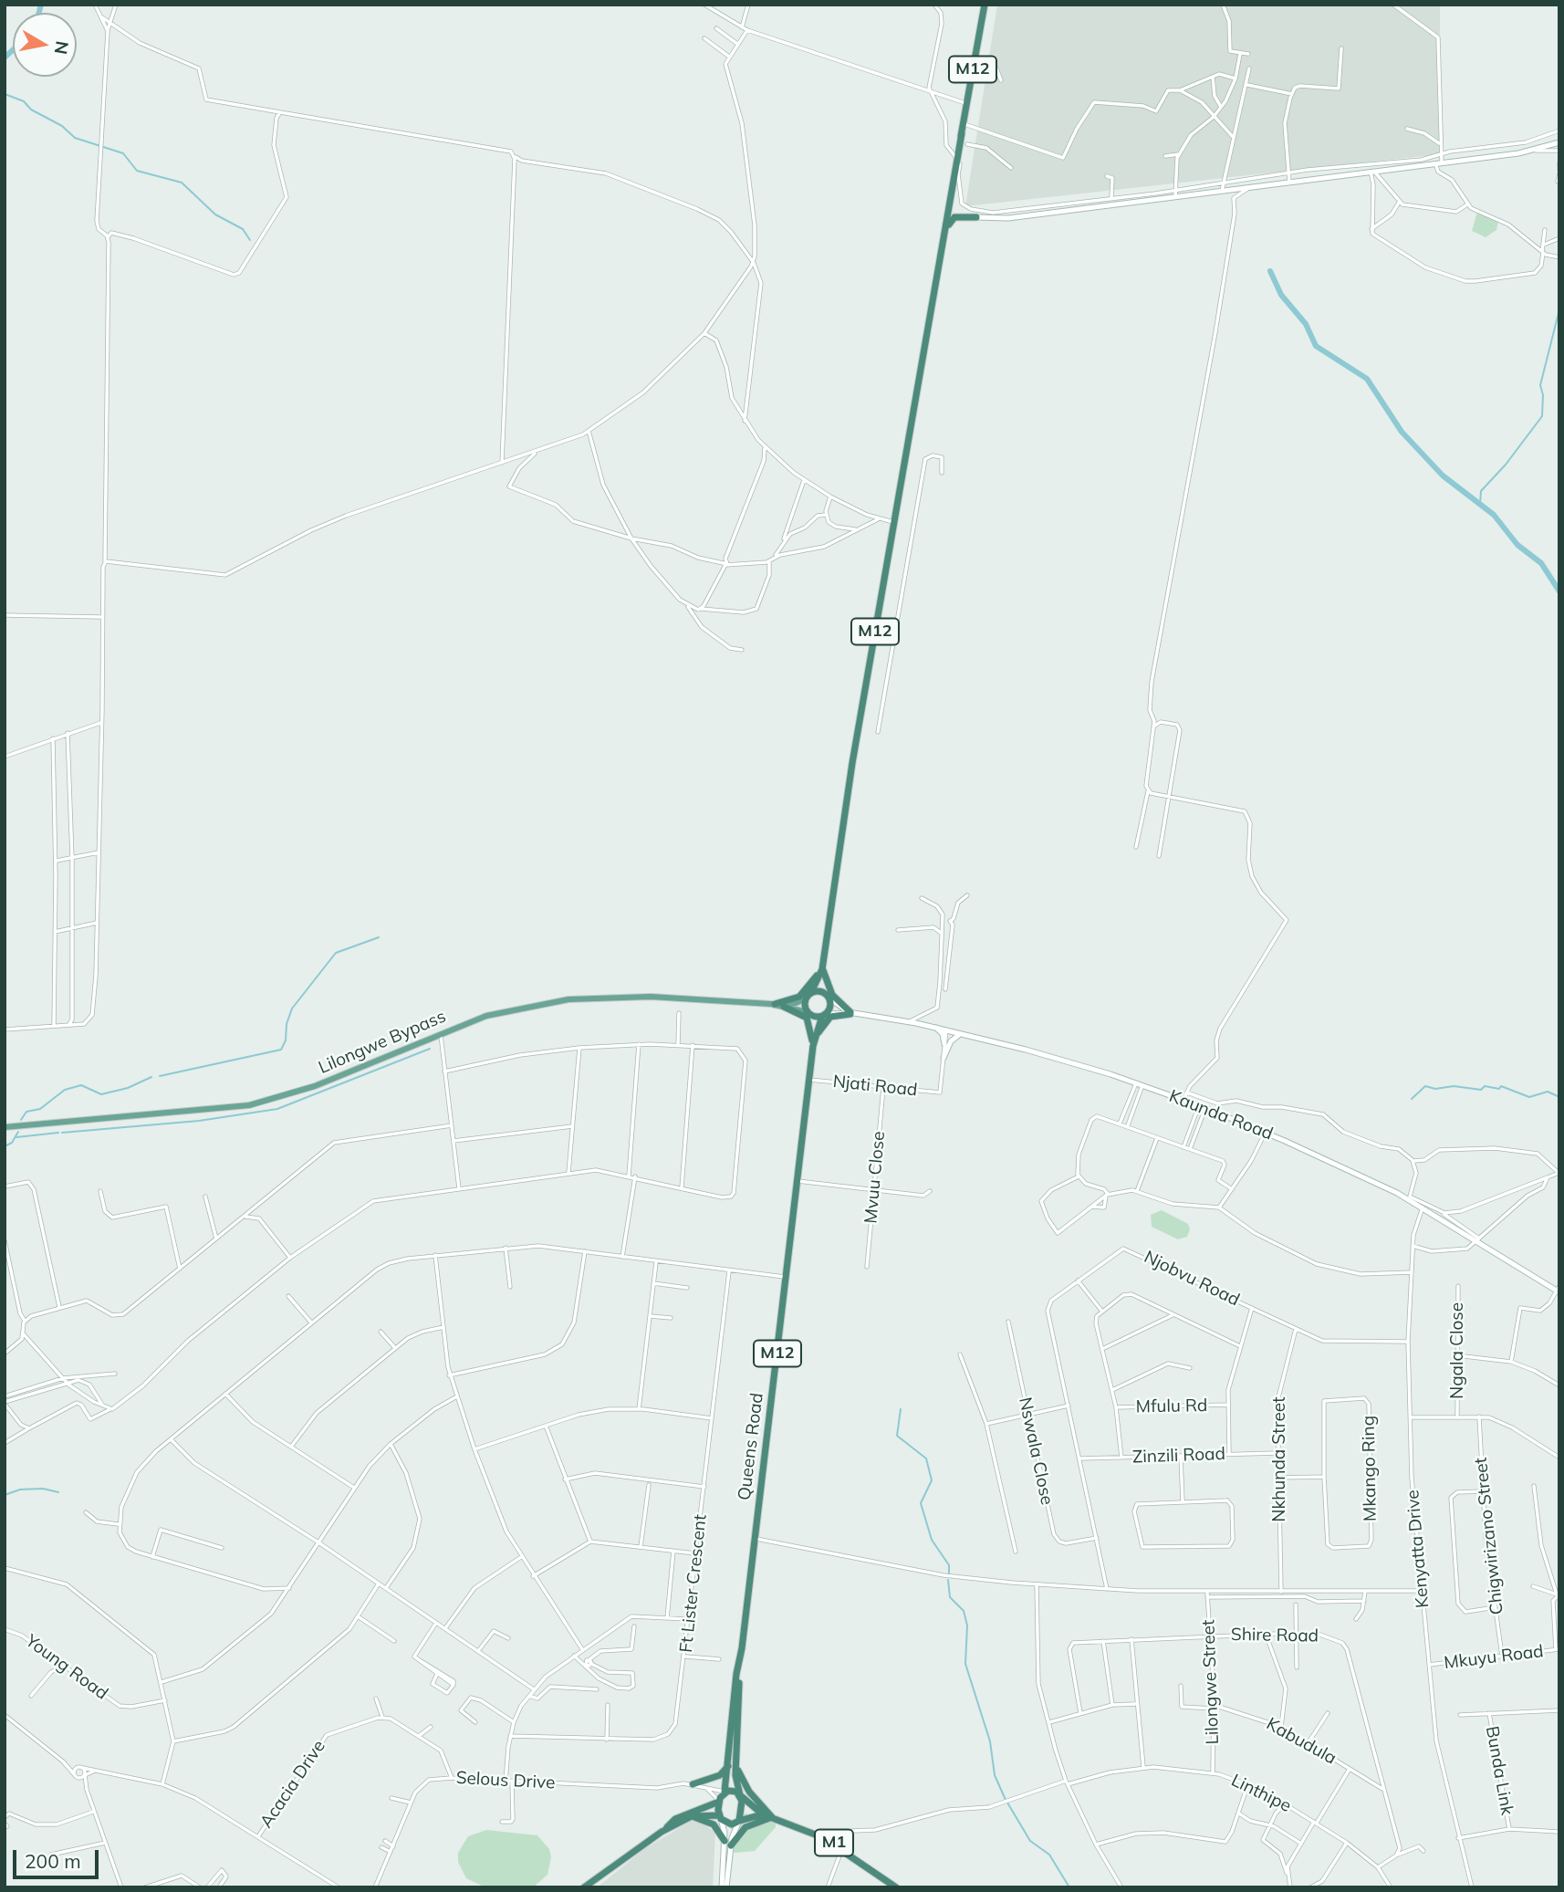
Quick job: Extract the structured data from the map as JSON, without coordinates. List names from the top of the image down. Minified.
{"streets":{"highway":["M12","Queens Road","M1"],"main road":["Lilongwe Bypass","Kaunda Road"],"street":["Njati Road","Mvuu Close","Njobvu Road","Ngala Close","Mfulu Rd","Nswala Close","Zinzili Road","Nkhunda Street","Mkango Ring","Chigwirizano Street","Kenyatta Drive","Ft Lister Crescent","Shire Road","Mkuyu Road","Young Road","Lilongwe Street","Kabudula","Bunda Link","Selous Drive","Acacia Drive","Linthipe"]},"crossings":[["M12","Lilongwe Bypass"],["M12","Kaunda Road"],["M12","Queens Road"],["M12","Selous Drive"],["M12","M1"],["Lilongwe Bypass","Kaunda Road"],["Njati Road","Mvuu Close"],["Njati Road","Queens Road"],["Kaunda Road","Kenyatta Drive"],["Njobvu Road","Nswala Close"],["Njobvu Road","Zinzili Road"],["Njobvu Road","Nkhunda Street"],["Njobvu Road","Kenyatta Drive"],["Zinzili Road","Nkhunda Street"],["Chigwirizano Street","Mkuyu Road"],["Kenyatta Drive","Mkuyu Road"],["Shire Road","Lilongwe Street"],["Shire Road","Kabudula"],["Lilongwe Street","Kabudula"],["Lilongwe Street","Linthipe"],["Selous Drive","M1"],["Linthipe","M1"]],"scale_bar":"200 m","north":"right"}
